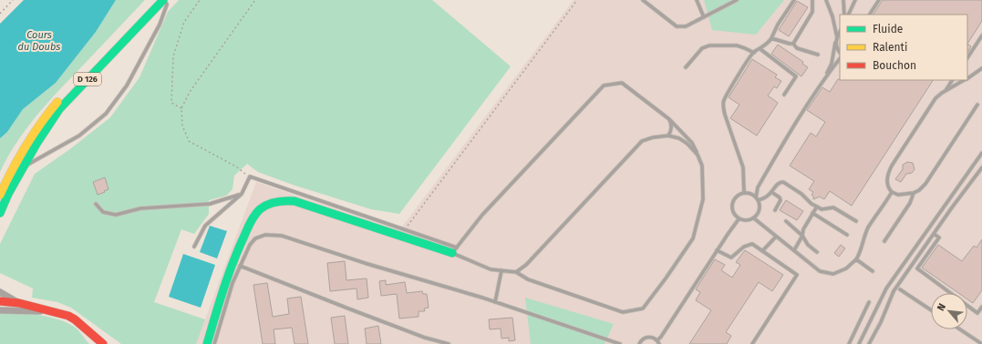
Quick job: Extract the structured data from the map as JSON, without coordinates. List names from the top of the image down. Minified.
{"streets":{"main road":["D 126"]},"water":["Cours du Doubs"],"legend":["Fluide","Ralenti","Bouchon"],"north":"top left"}
